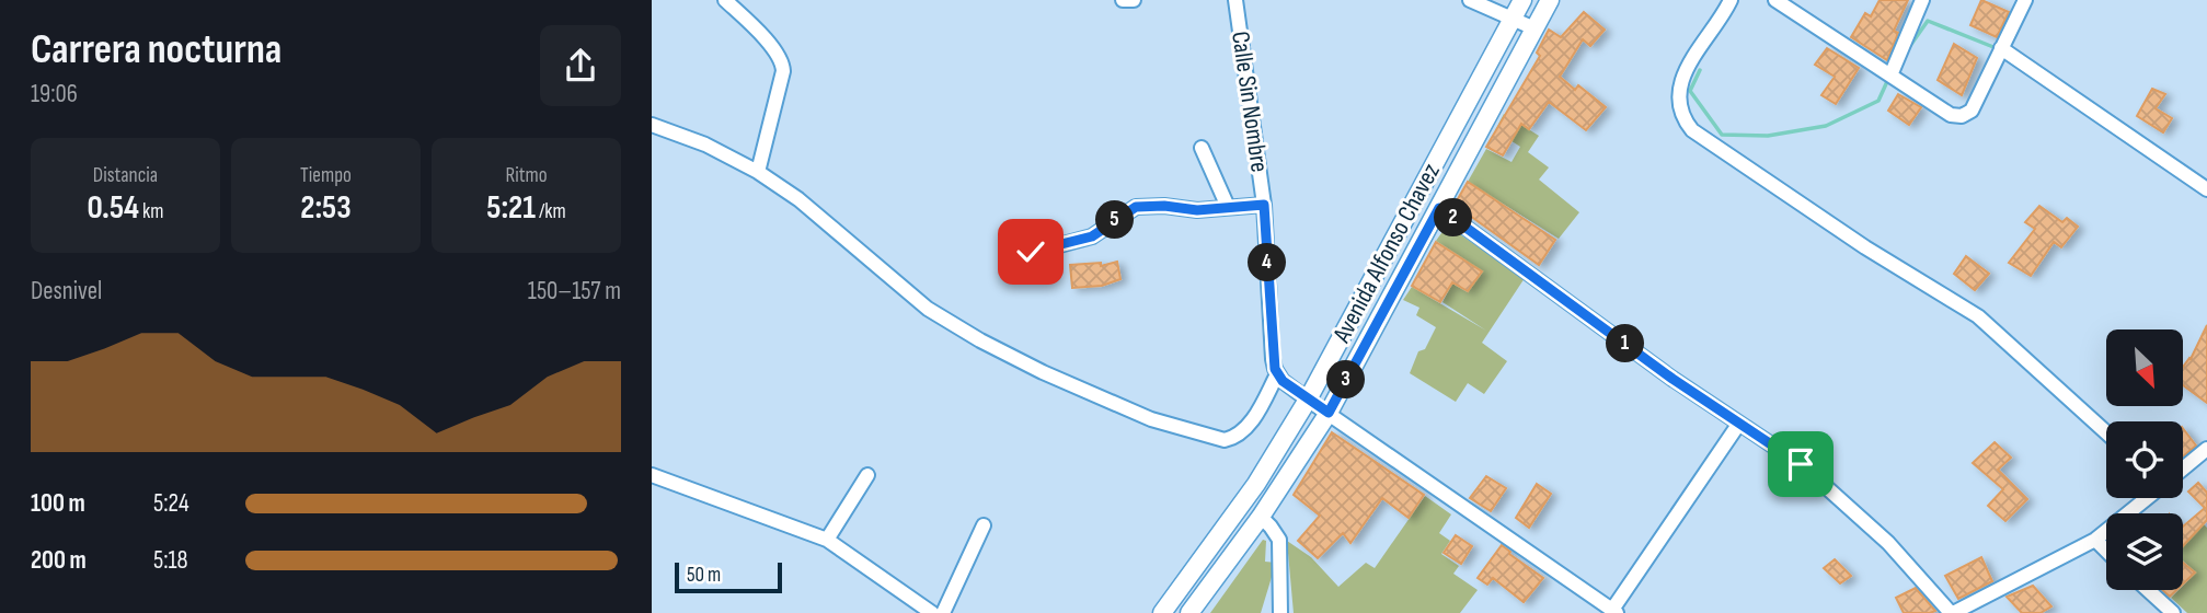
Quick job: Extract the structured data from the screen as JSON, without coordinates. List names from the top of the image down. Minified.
{"streets":{"main road":["Avenida Alfonso Chavez"],"street":["Calle Sin Nombre"]},"scale_bar":"50 m","north":"bottom right","page":{"heading":["Carrera nocturna","19:06"],"stats":[["Distancia","0.54 km"],["Tiempo","2:53"],["Ritmo","5:21 /km"]],"pins":["2","5","4","1","3"],"chart":["Desnivel","150–157 m"],"list":[{"name":"100 m","note":"5:24"},{"name":"200 m","note":"5:18"}],"scale":"50 m"}}
